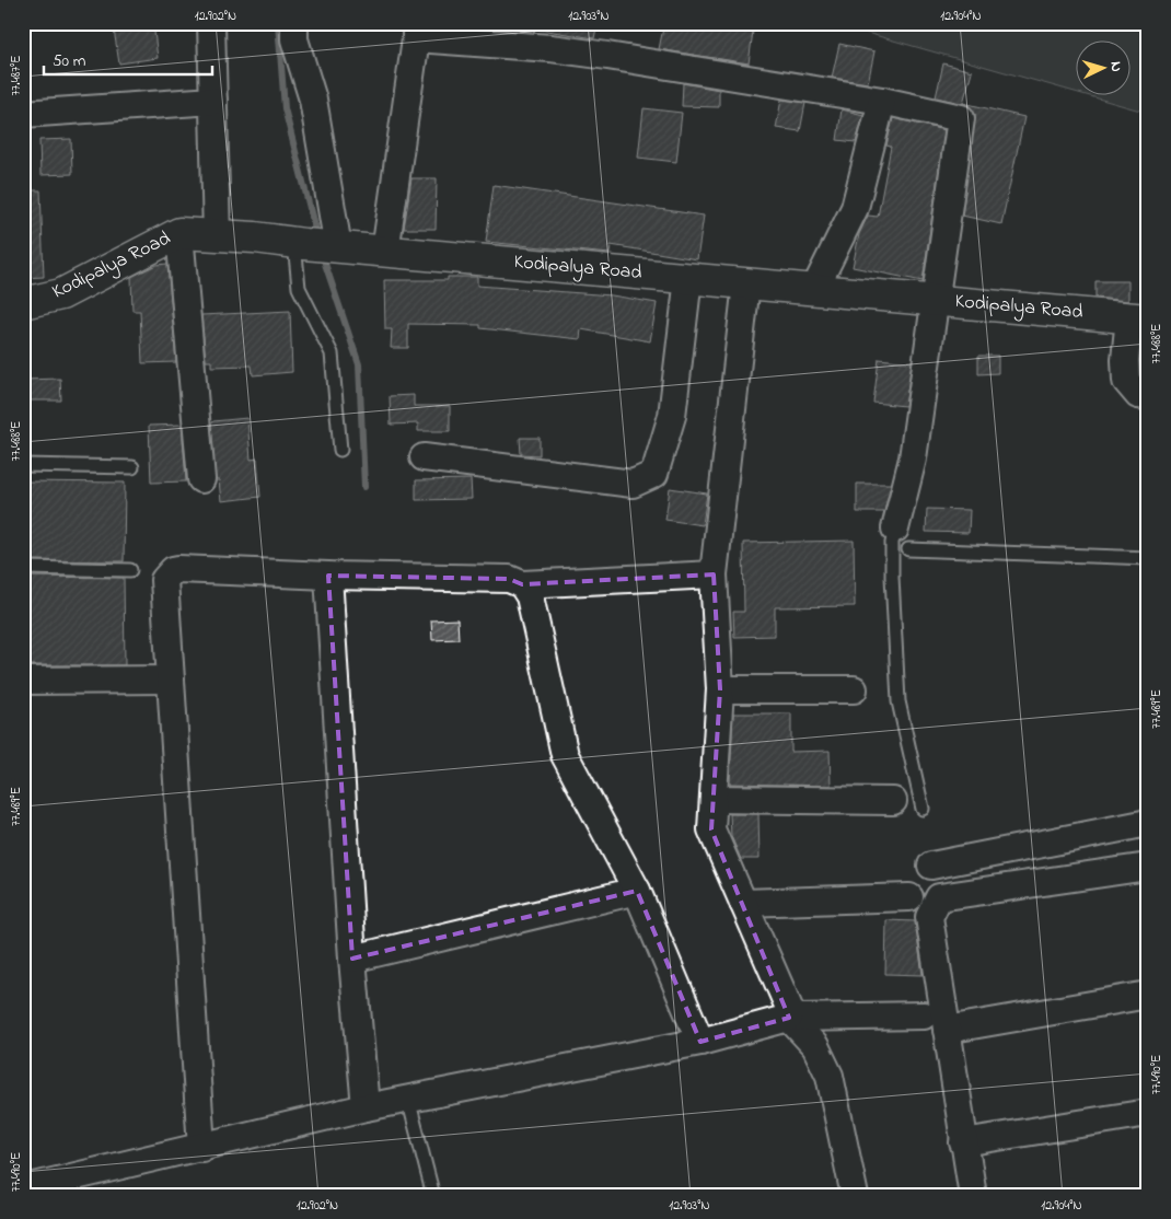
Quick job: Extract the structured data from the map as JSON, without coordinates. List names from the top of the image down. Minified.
{"streets":{"main road":["Kodipalya Road"]},"scale_bar":"50 m","north":"right","coordinates":["12.902°N","12.903°N","12.904°N","77.487°E","77.488°E","77.489°E","77.490°E"]}
